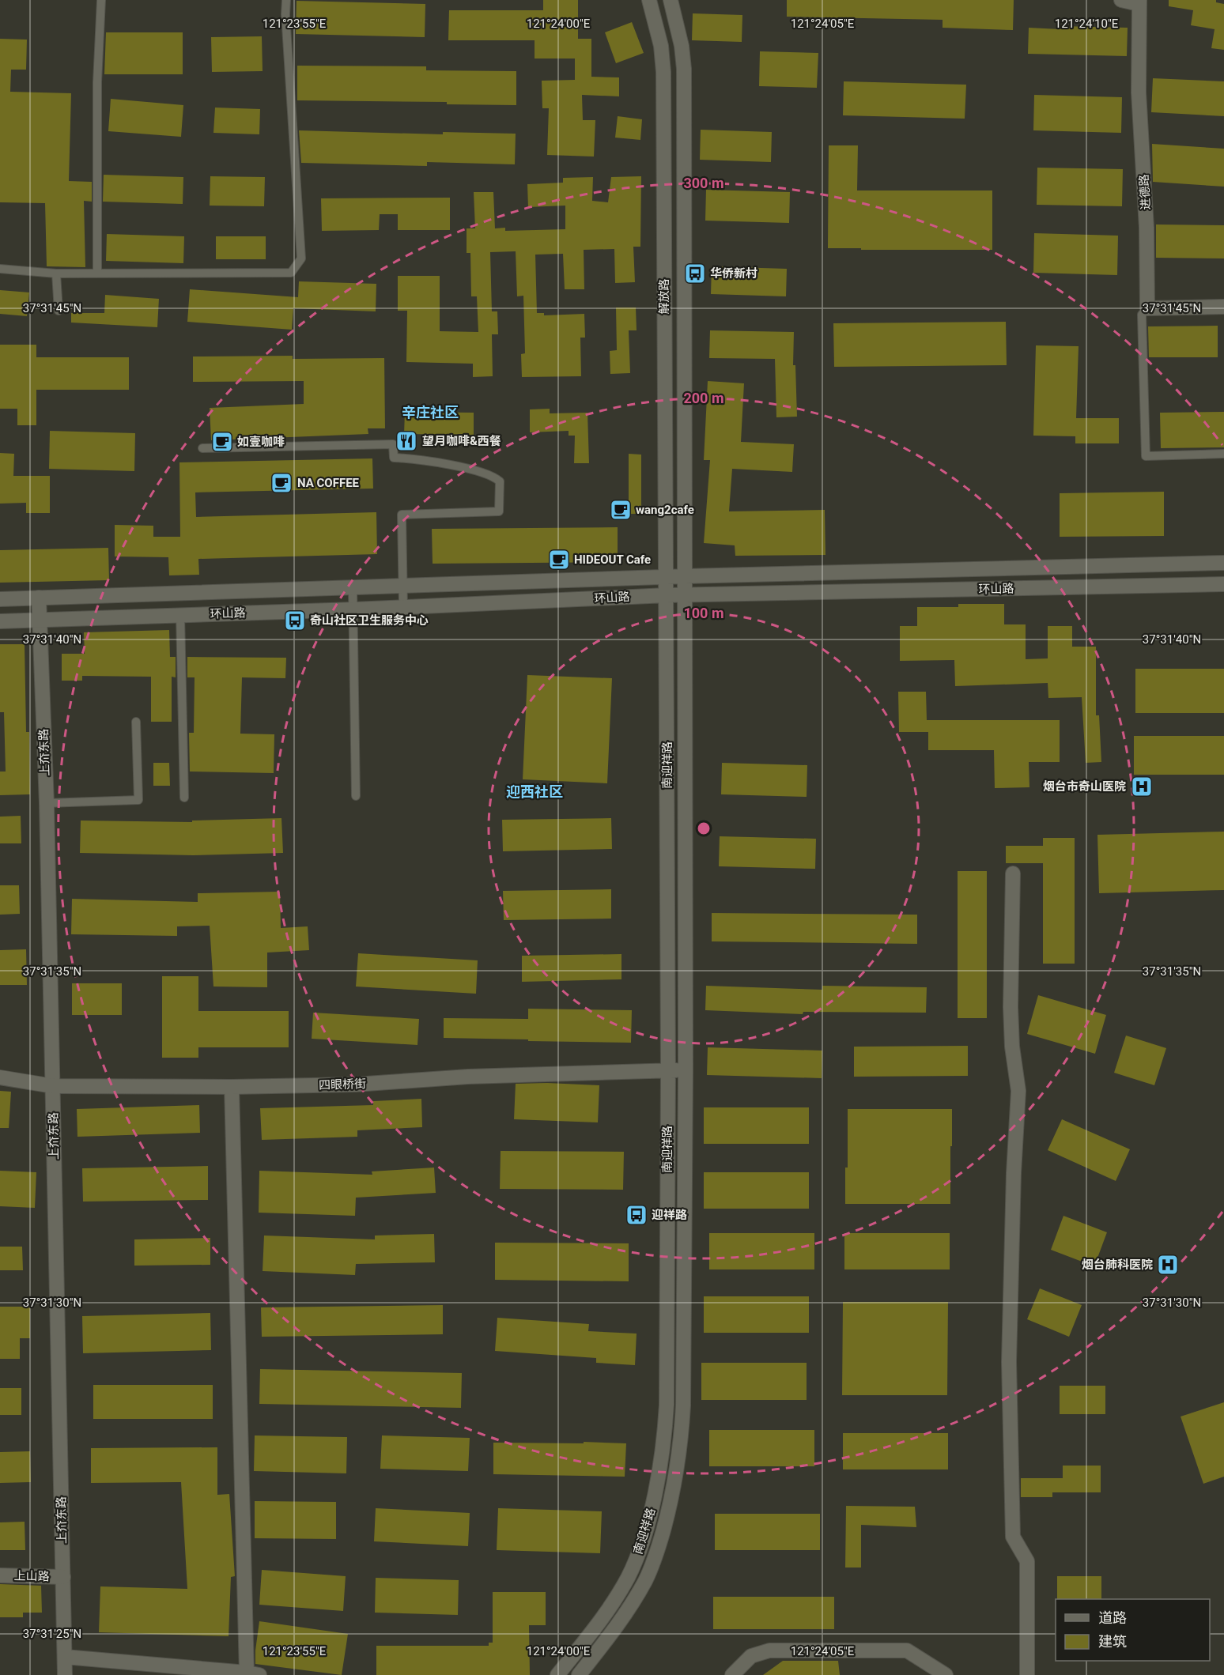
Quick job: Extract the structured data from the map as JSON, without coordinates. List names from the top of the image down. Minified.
{"streets":{"main road":["进德路","解放路","环山路","上夼东路","南迎祥路","四眼桥街","上山路"]},"crossings":[["解放路","环山路"],["解放路","南迎祥路"],["环山路","上夼东路"],["环山路","南迎祥路"],["上夼东路","四眼桥街"],["上夼东路","上山路"],["南迎祥路","四眼桥街"]],"districts":["辛庄社区","迎西社区"],"places":{"bus stop":["华侨新村","奇山社区卫生服务中心","迎祥路"],"restaurant":["望月咖啡&西餐"],"cafe":["如壹咖啡","NA COFFEE","wang2cafe","HIDEOUT Cafe"],"hospital":["烟台市奇山医院","烟台肺科医院"]},"legend":["道路","建筑"],"coordinates":["121°23'55\"E","121°24'00\"E","121°24'05\"E","121°24'10\"E","37°31'45\"N","37°31'40\"N","37°31'35\"N","37°31'30\"N","37°31'25\"N"],"rings":["300 m","200 m","100 m"]}
